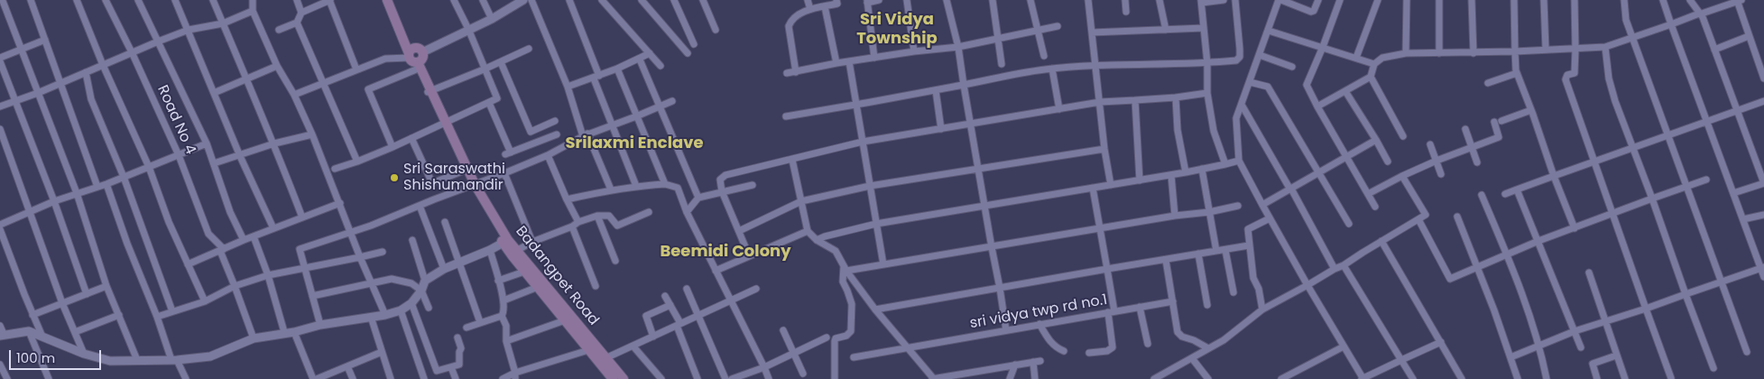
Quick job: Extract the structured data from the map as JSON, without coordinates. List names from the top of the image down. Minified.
{"streets":{"main road":["Badangpet Road"],"street":["Road No 4","sri vidya twp rd no.1"]},"districts":["Sri Vidya Township","Srilaxmi Enclave","Beemidi Colony"],"places":["Sri Saraswathi Shishumandir"],"scale_bar":"100 m"}
